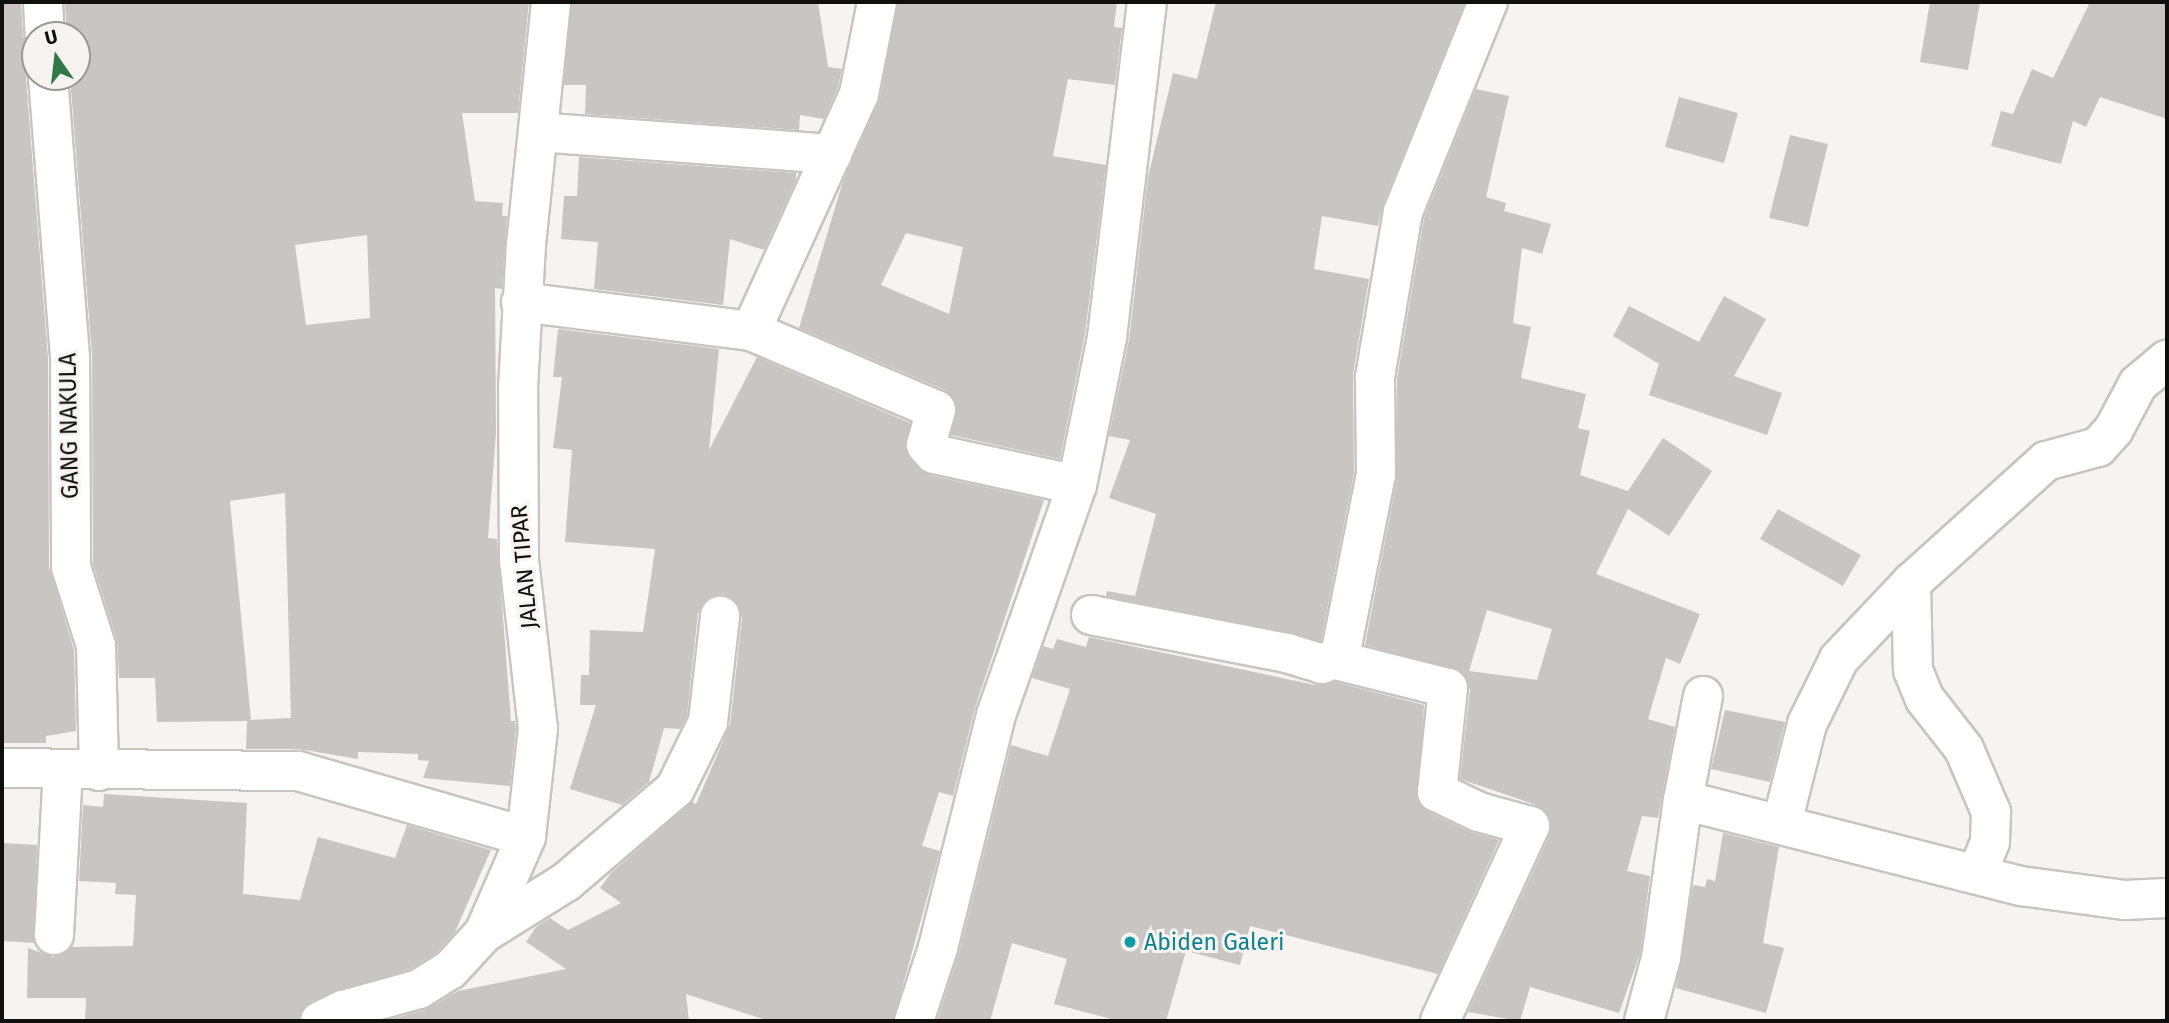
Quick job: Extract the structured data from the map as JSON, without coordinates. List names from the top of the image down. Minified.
{"streets":{"street":["GANG NAKULA","JALAN TIPAR"]},"places":["Abiden Galeri"],"north":"top"}
